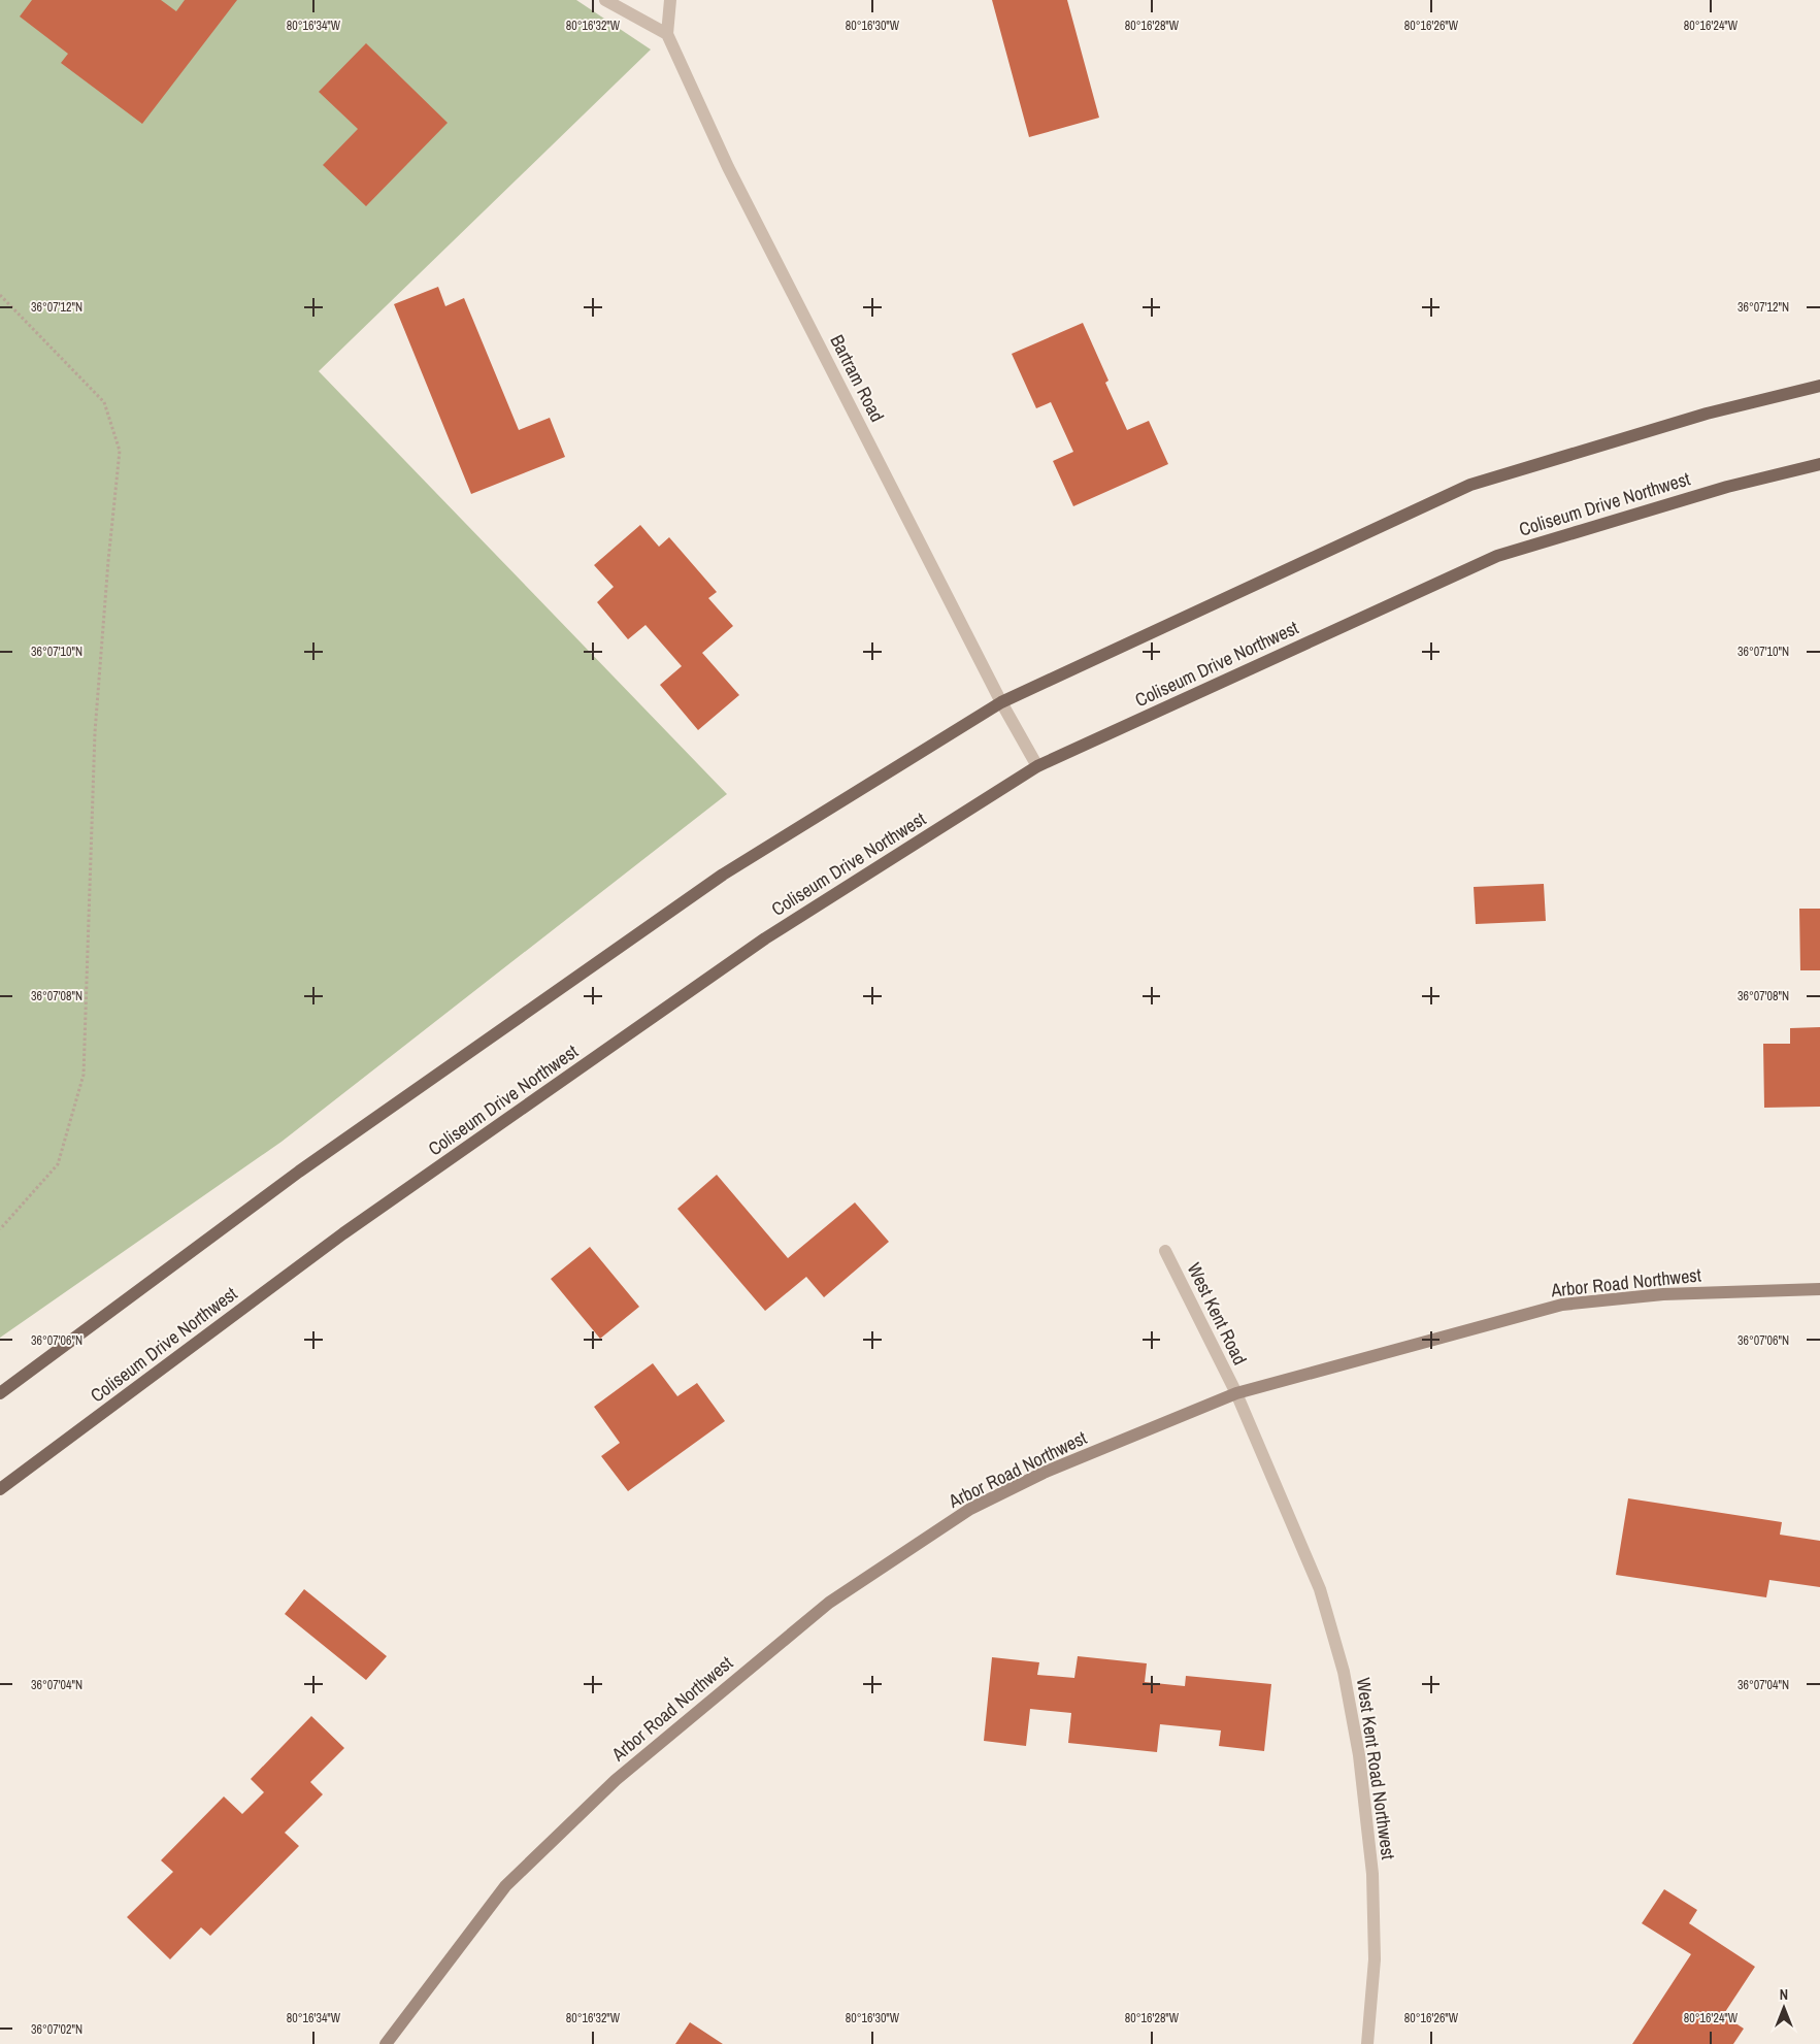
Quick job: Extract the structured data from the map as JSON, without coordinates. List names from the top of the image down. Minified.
{"streets":{"main road":["Coliseum Drive Northwest"],"street":["Bartram Road","Arbor Road Northwest","West Kent Road","West Kent Road Northwest"]},"crossings":[["Bartram Road","Coliseum Drive Northwest"],["Arbor Road Northwest","West Kent Road"],["Arbor Road Northwest","West Kent Road Northwest"],["West Kent Road","West Kent Road Northwest"]],"north":"top","coordinates":["80°16'34\"W","80°16'32\"W","80°16'30\"W","80°16'28\"W","80°16'26\"W","80°16'24\"W","36°07'12\"N","36°07'10\"N","36°07'08\"N","36°07'06\"N","36°07'04\"N","36°07'02\"N"]}
